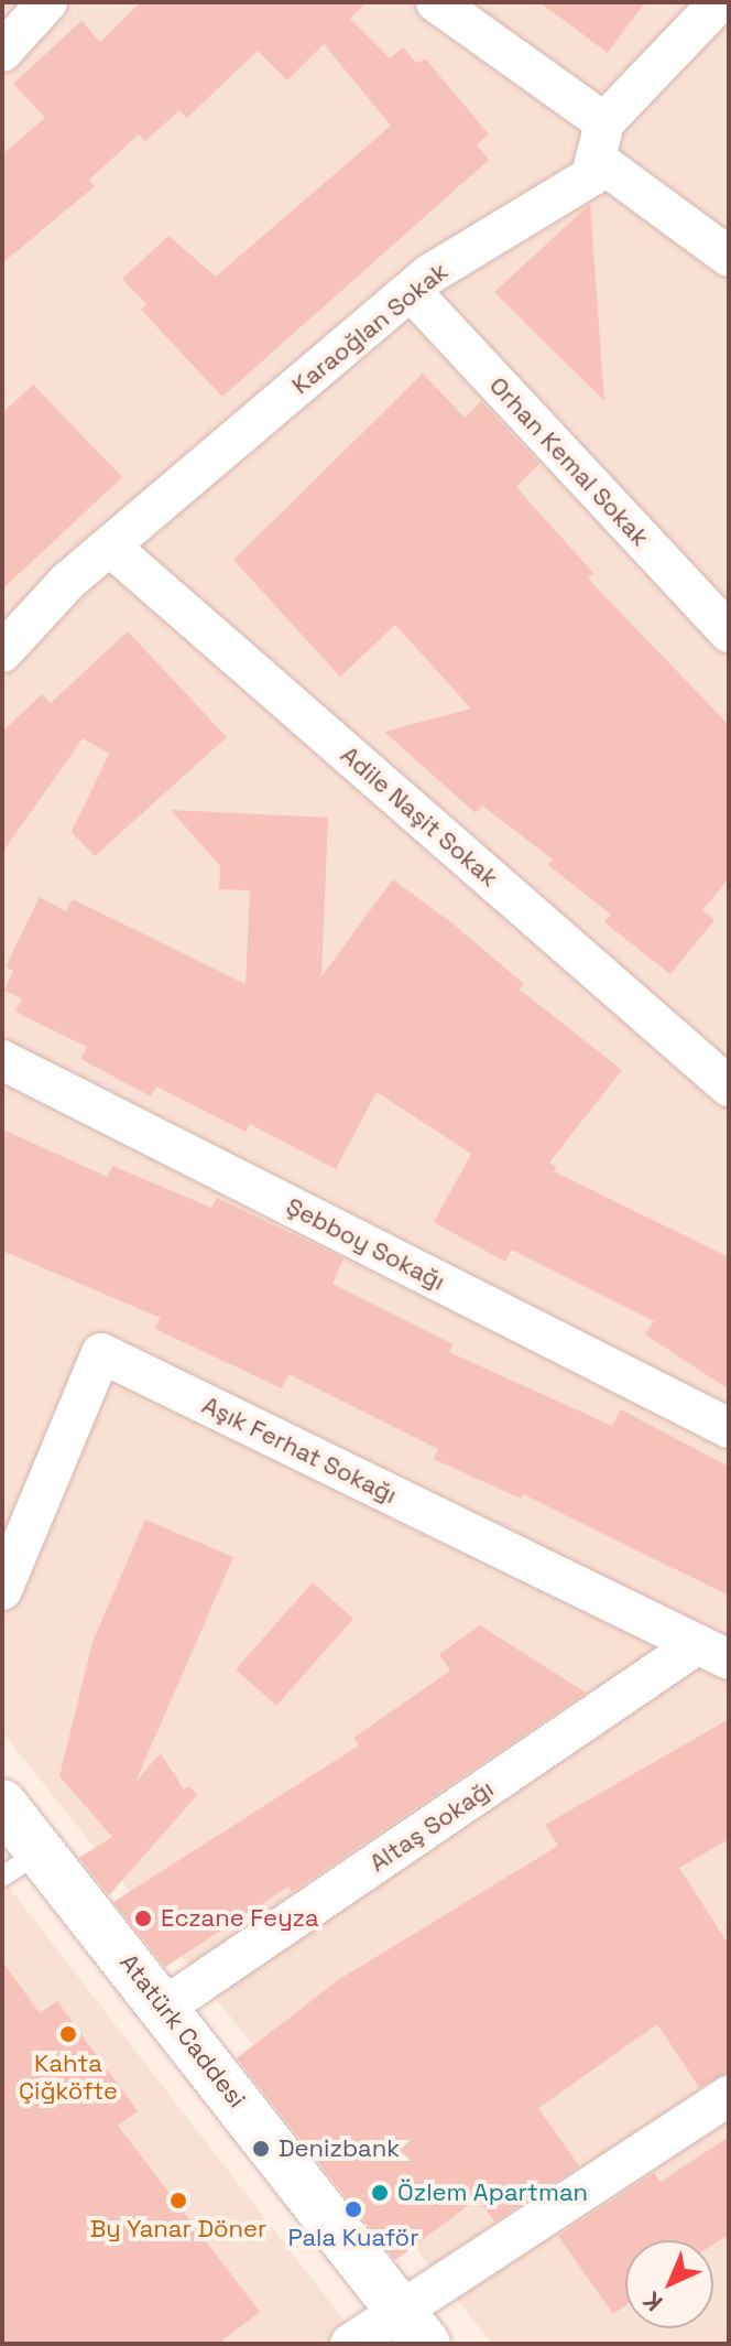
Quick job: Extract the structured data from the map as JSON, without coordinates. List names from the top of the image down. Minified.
{"streets":{"street":["Karaoğlan Sokak","Orhan Kemal Sokak","Adile Naşit Sokak","Şebboy Sokağı","Aşık Ferhat Sokağı","Altaş Sokağı","Atatürk Caddesi"]},"crossings":[["Karaoğlan Sokak","Orhan Kemal Sokak"],["Karaoğlan Sokak","Adile Naşit Sokak"],["Aşık Ferhat Sokağı","Altaş Sokağı"],["Altaş Sokağı","Atatürk Caddesi"]],"places":["Eczane Feyza","Kahta Çiğköfte","Denizbank","Özlem Apartman","By Yanar Döner","Pala Kuaför"],"north":"bottom left"}
